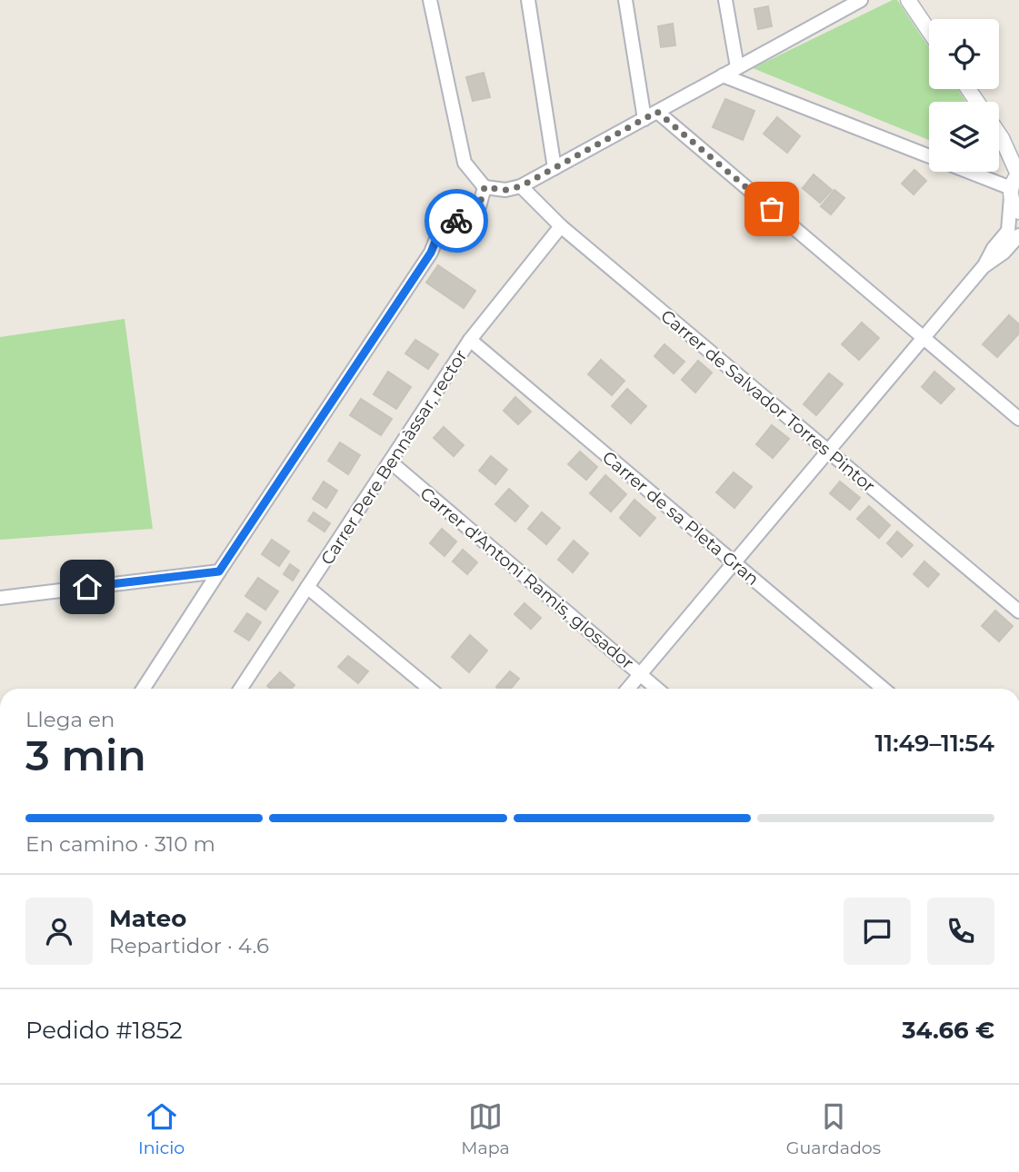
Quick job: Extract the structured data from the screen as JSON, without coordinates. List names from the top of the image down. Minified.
{"streets":{"street":["Carrer de Salvador Torres Pintor","Carrer Pere Bennàssar, rector","Carrer de sa Pleta Gran","Carrer d'Antoni Ramis, glosador"]},"crossings":[["Carrer de Salvador Torres Pintor","Carrer Pere Bennàssar, rector"],["Carrer Pere Bennàssar, rector","Carrer de sa Pleta Gran"],["Carrer Pere Bennàssar, rector","Carrer d'Antoni Ramis, glosador"]],"page":{"heading":["3 min","Llega en","11:49–11:54"],"panel":["Mateo","Repartidor · 4.6","Pedido #1852","34.66 €"],"bar":"En camino · 310 m","tabs":["Inicio","Mapa","Guardados"]}}
